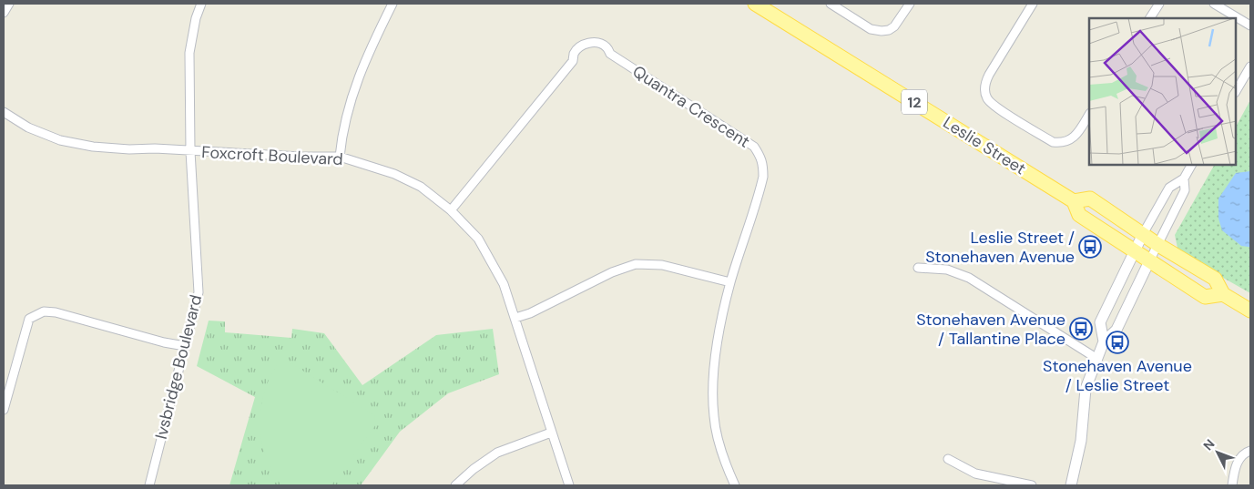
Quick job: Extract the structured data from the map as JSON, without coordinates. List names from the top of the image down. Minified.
{"streets":{"main road":["12","Leslie Street"],"street":["Quantra Crescent","Foxcroft Boulevard","Ivsbridge Boulevard"]},"crossings":[["Quantra Crescent","Foxcroft Boulevard"],["Foxcroft Boulevard","Ivsbridge Boulevard"]],"places":{"bus stop":["Leslie Street / Stonehaven Avenue","Stonehaven Avenue / Tallantine Place","Stonehaven Avenue / Leslie Street"]},"north":"top left"}
